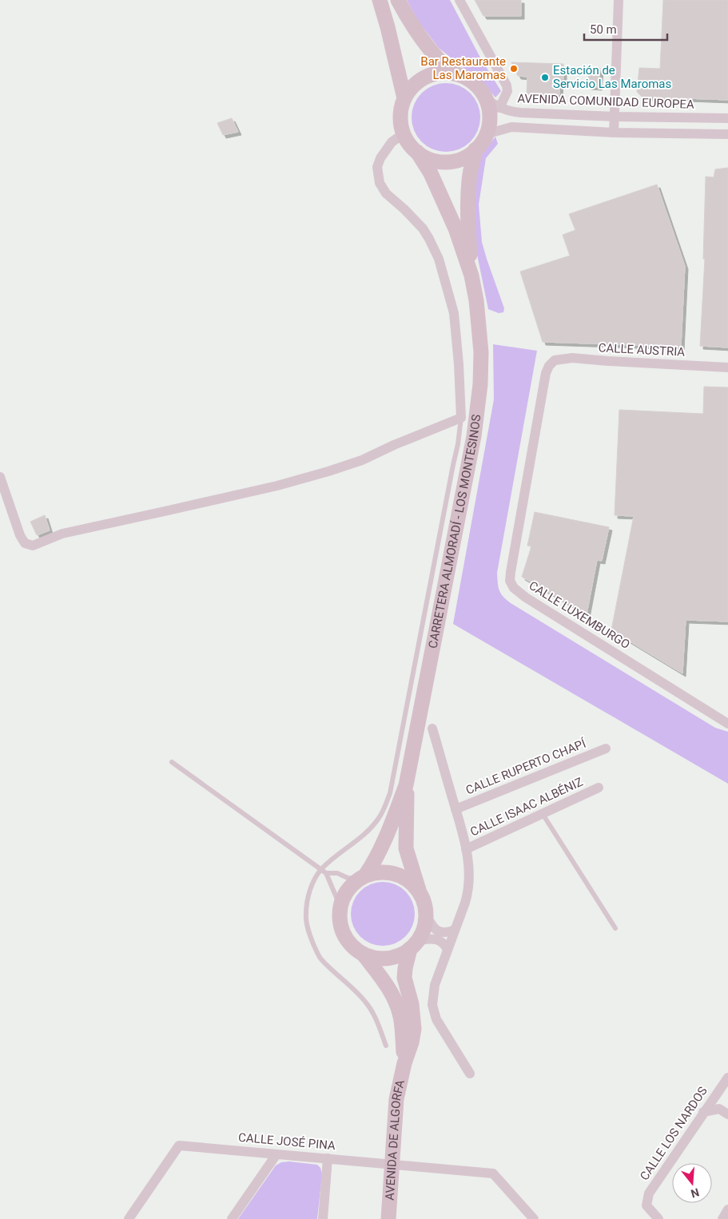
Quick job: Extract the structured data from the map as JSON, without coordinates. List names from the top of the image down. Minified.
{"streets":{"main road":["CARRETERA ALMORADÍ - LOS MONTESINOS","AVENIDA DE ALGORFA"],"street":["AVENIDA COMUNIDAD EUROPEA","CALLE AUSTRIA","CALLE LUXEMBURGO","CALLE RUPERTO CHAPÍ","CALLE ISAAC ALBÉNIZ","CALLE LOS NARDOS","CALLE JOSÉ PINA"]},"crossings":[["AVENIDA COMUNIDAD EUROPEA","CARRETERA ALMORADÍ - LOS MONTESINOS"],["CALLE AUSTRIA","CALLE LUXEMBURGO"],["CARRETERA ALMORADÍ - LOS MONTESINOS","AVENIDA DE ALGORFA"],["AVENIDA DE ALGORFA","CALLE JOSÉ PINA"]],"places":["Bar Restaurante Las Maromas","Estación de Servicio Las Maromas"],"scale_bar":"50 m","north":"bottom"}
